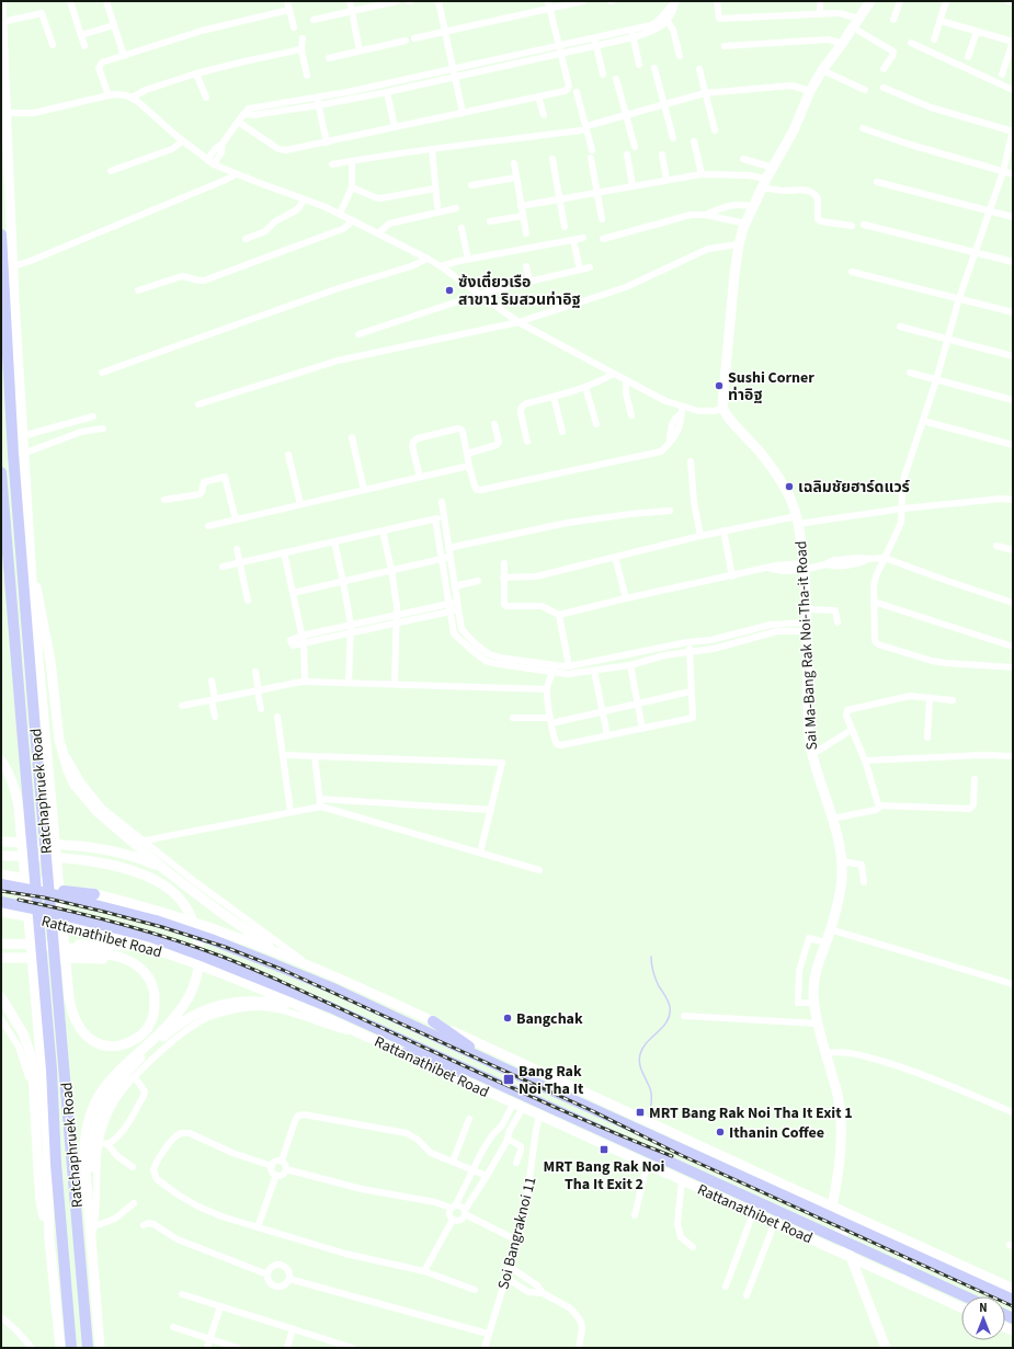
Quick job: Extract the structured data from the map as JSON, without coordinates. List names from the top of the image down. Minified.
{"streets":{"main road":["Sai Ma-Bang Rak Noi-Tha-it Road","Ratchaphruek Road","Rattanathibet Road"],"street":["Soi Bangraknoi 11"]},"crossings":[["Sai Ma-Bang Rak Noi-Tha-it Road","Rattanathibet Road"],["Rattanathibet Road","Soi Bangraknoi 11"]],"places":{"other":["ซ้งเตี๋ยวเรือ สาขา1 ริมสวนท่าอิฐ","Sushi Corner ท่าอิฐ","เฉลิมชัยฮาร์ดแวร์","Bangchak","Ithanin Coffee"],"transit":["Bang Rak Noi Tha It","MRT Bang Rak Noi Tha It Exit 1","MRT Bang Rak Noi Tha It Exit 2"]},"north":"top"}
